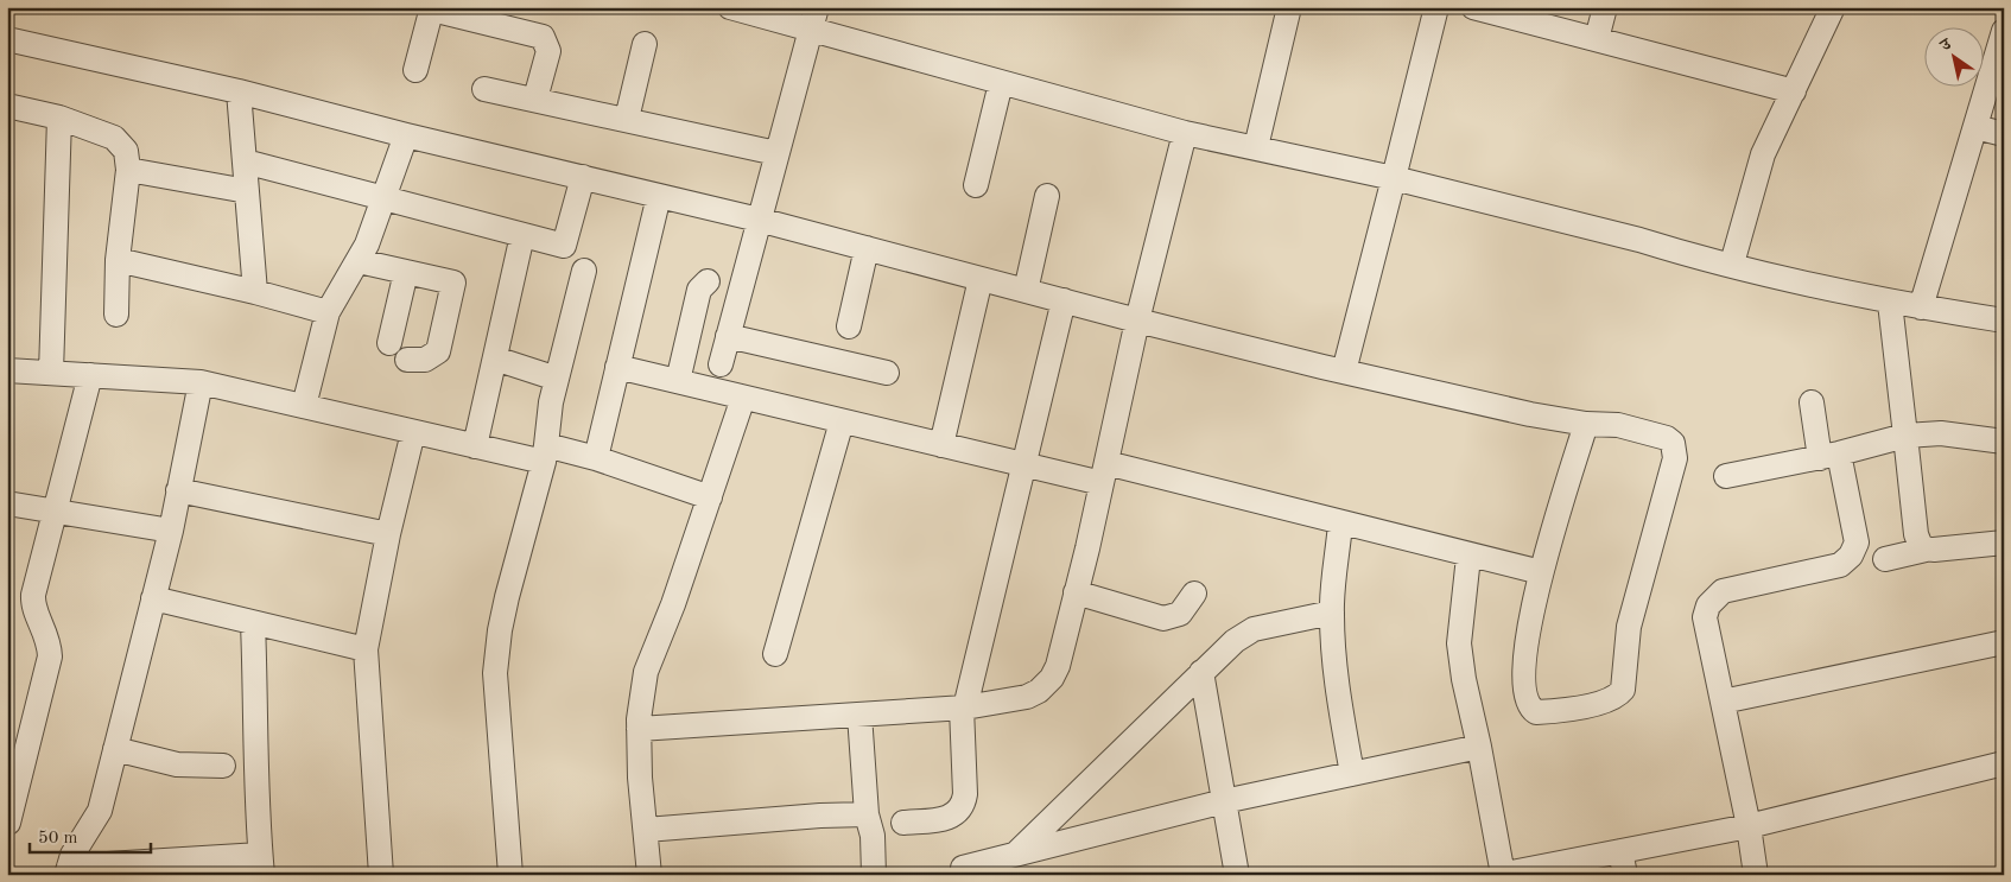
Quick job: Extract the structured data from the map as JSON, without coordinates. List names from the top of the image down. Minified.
{"scale_bar":"50 m","north":"top left"}
